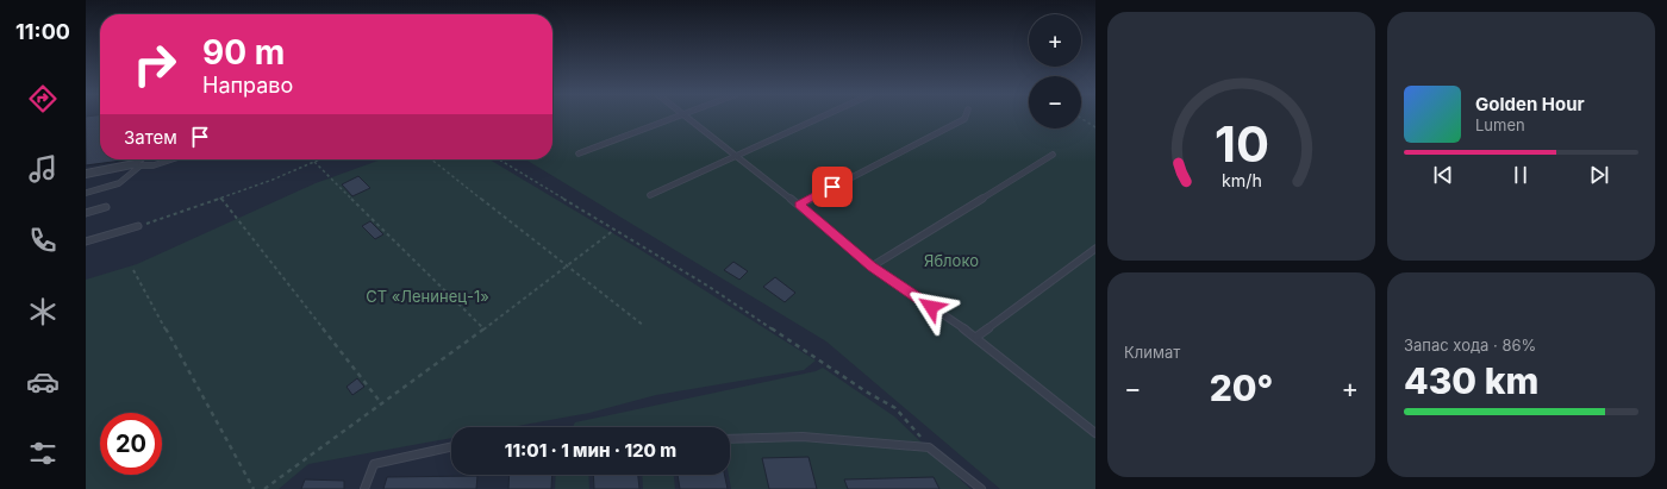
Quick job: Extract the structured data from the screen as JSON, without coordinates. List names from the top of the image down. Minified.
{"parks":["Яблоко","СТ «Ленинец-1»"],"page":{"tabs":"11:00","map_buttons":["+","−"],"turn":["90 m","Направо"],"song":["Golden Hour","Lumen"],"then":"Затем","tile":["Климат",["Запас хода · 86%","430 km"]],"heat":["−","20°","+"],"limit":"20","trip":"11:01 · 1 мин · 120 m","gauge":["10","km/h"]}}
